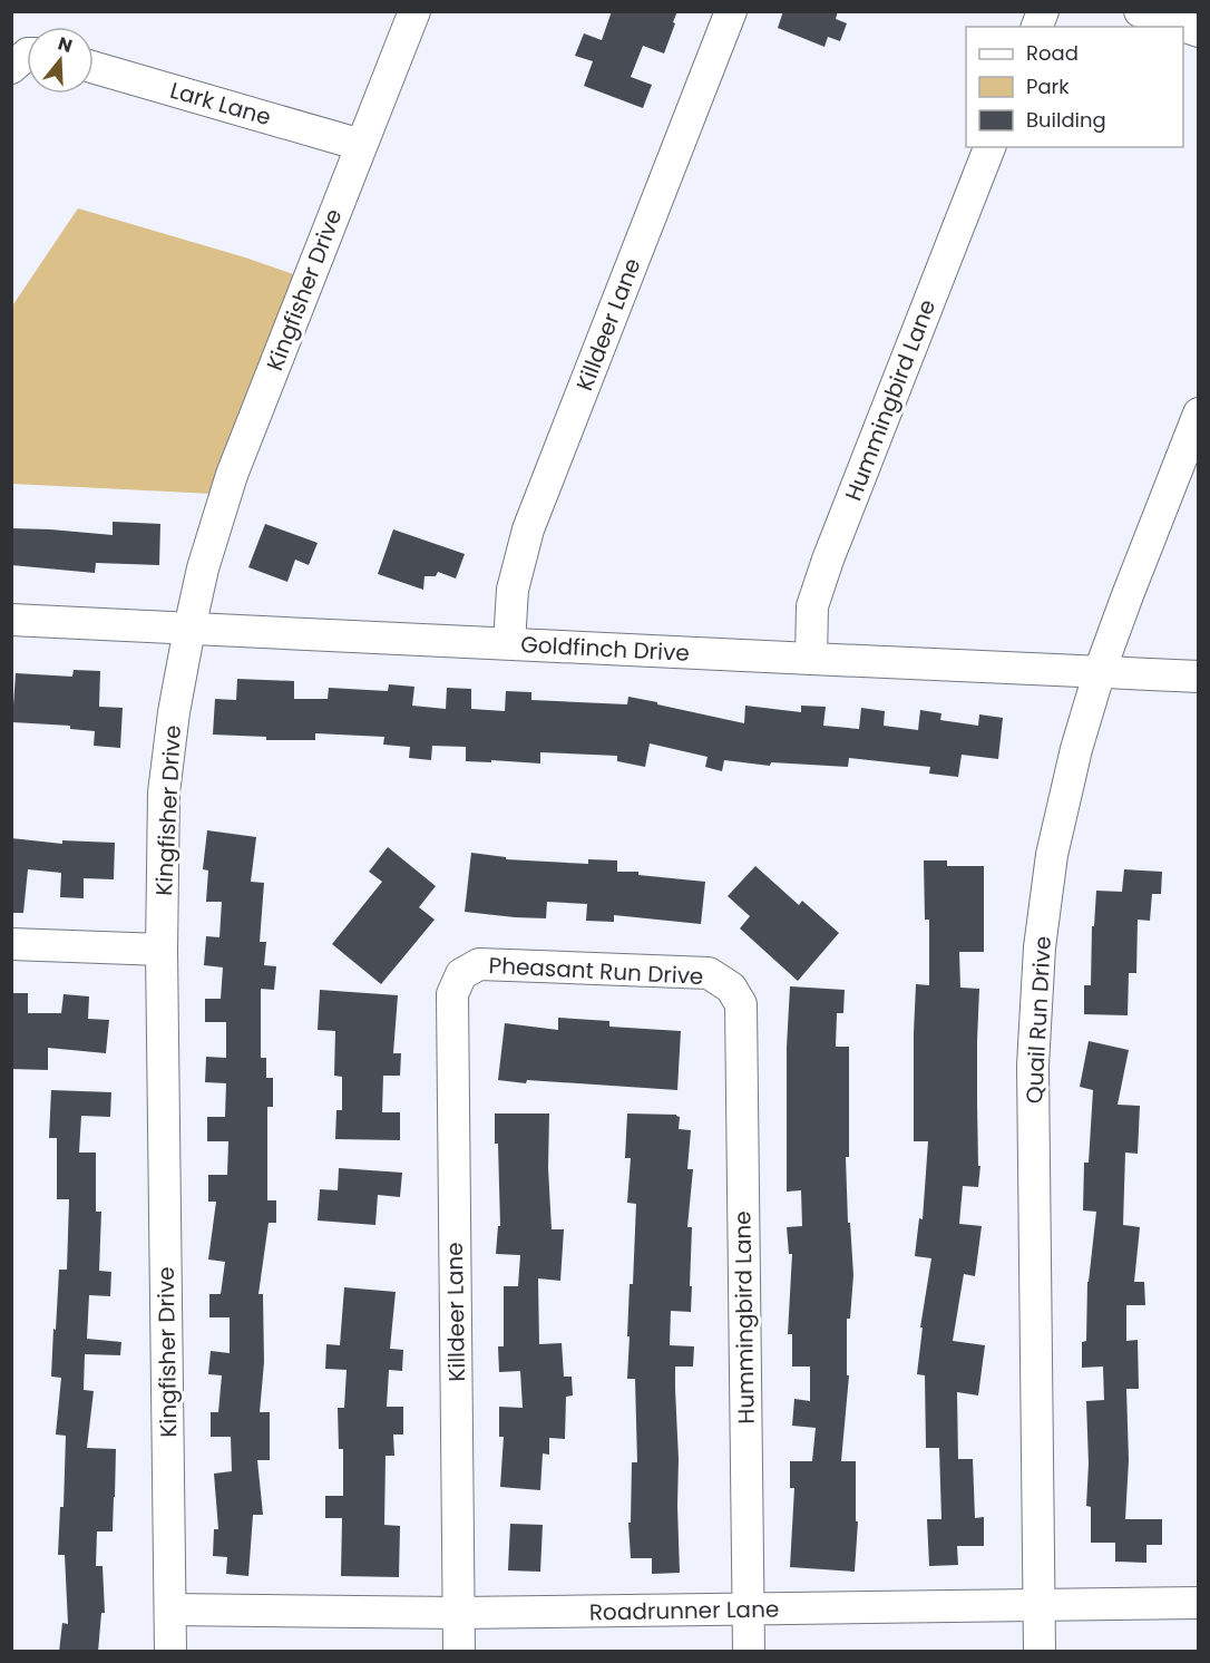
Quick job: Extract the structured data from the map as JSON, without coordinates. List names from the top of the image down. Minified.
{"streets":{"street":["Lark Lane","Kingfisher Drive","Killdeer Lane","Hummingbird Lane","Goldfinch Drive","Pheasant Run Drive","Quail Run Drive","Roadrunner Lane"]},"crossings":[["Lark Lane","Kingfisher Drive"],["Kingfisher Drive","Goldfinch Drive"],["Kingfisher Drive","Roadrunner Lane"],["Killdeer Lane","Goldfinch Drive"],["Killdeer Lane","Pheasant Run Drive"],["Killdeer Lane","Roadrunner Lane"],["Hummingbird Lane","Goldfinch Drive"],["Hummingbird Lane","Pheasant Run Drive"],["Hummingbird Lane","Roadrunner Lane"],["Goldfinch Drive","Quail Run Drive"],["Quail Run Drive","Roadrunner Lane"]],"legend":["Road","Park","Building"],"north":"top"}
